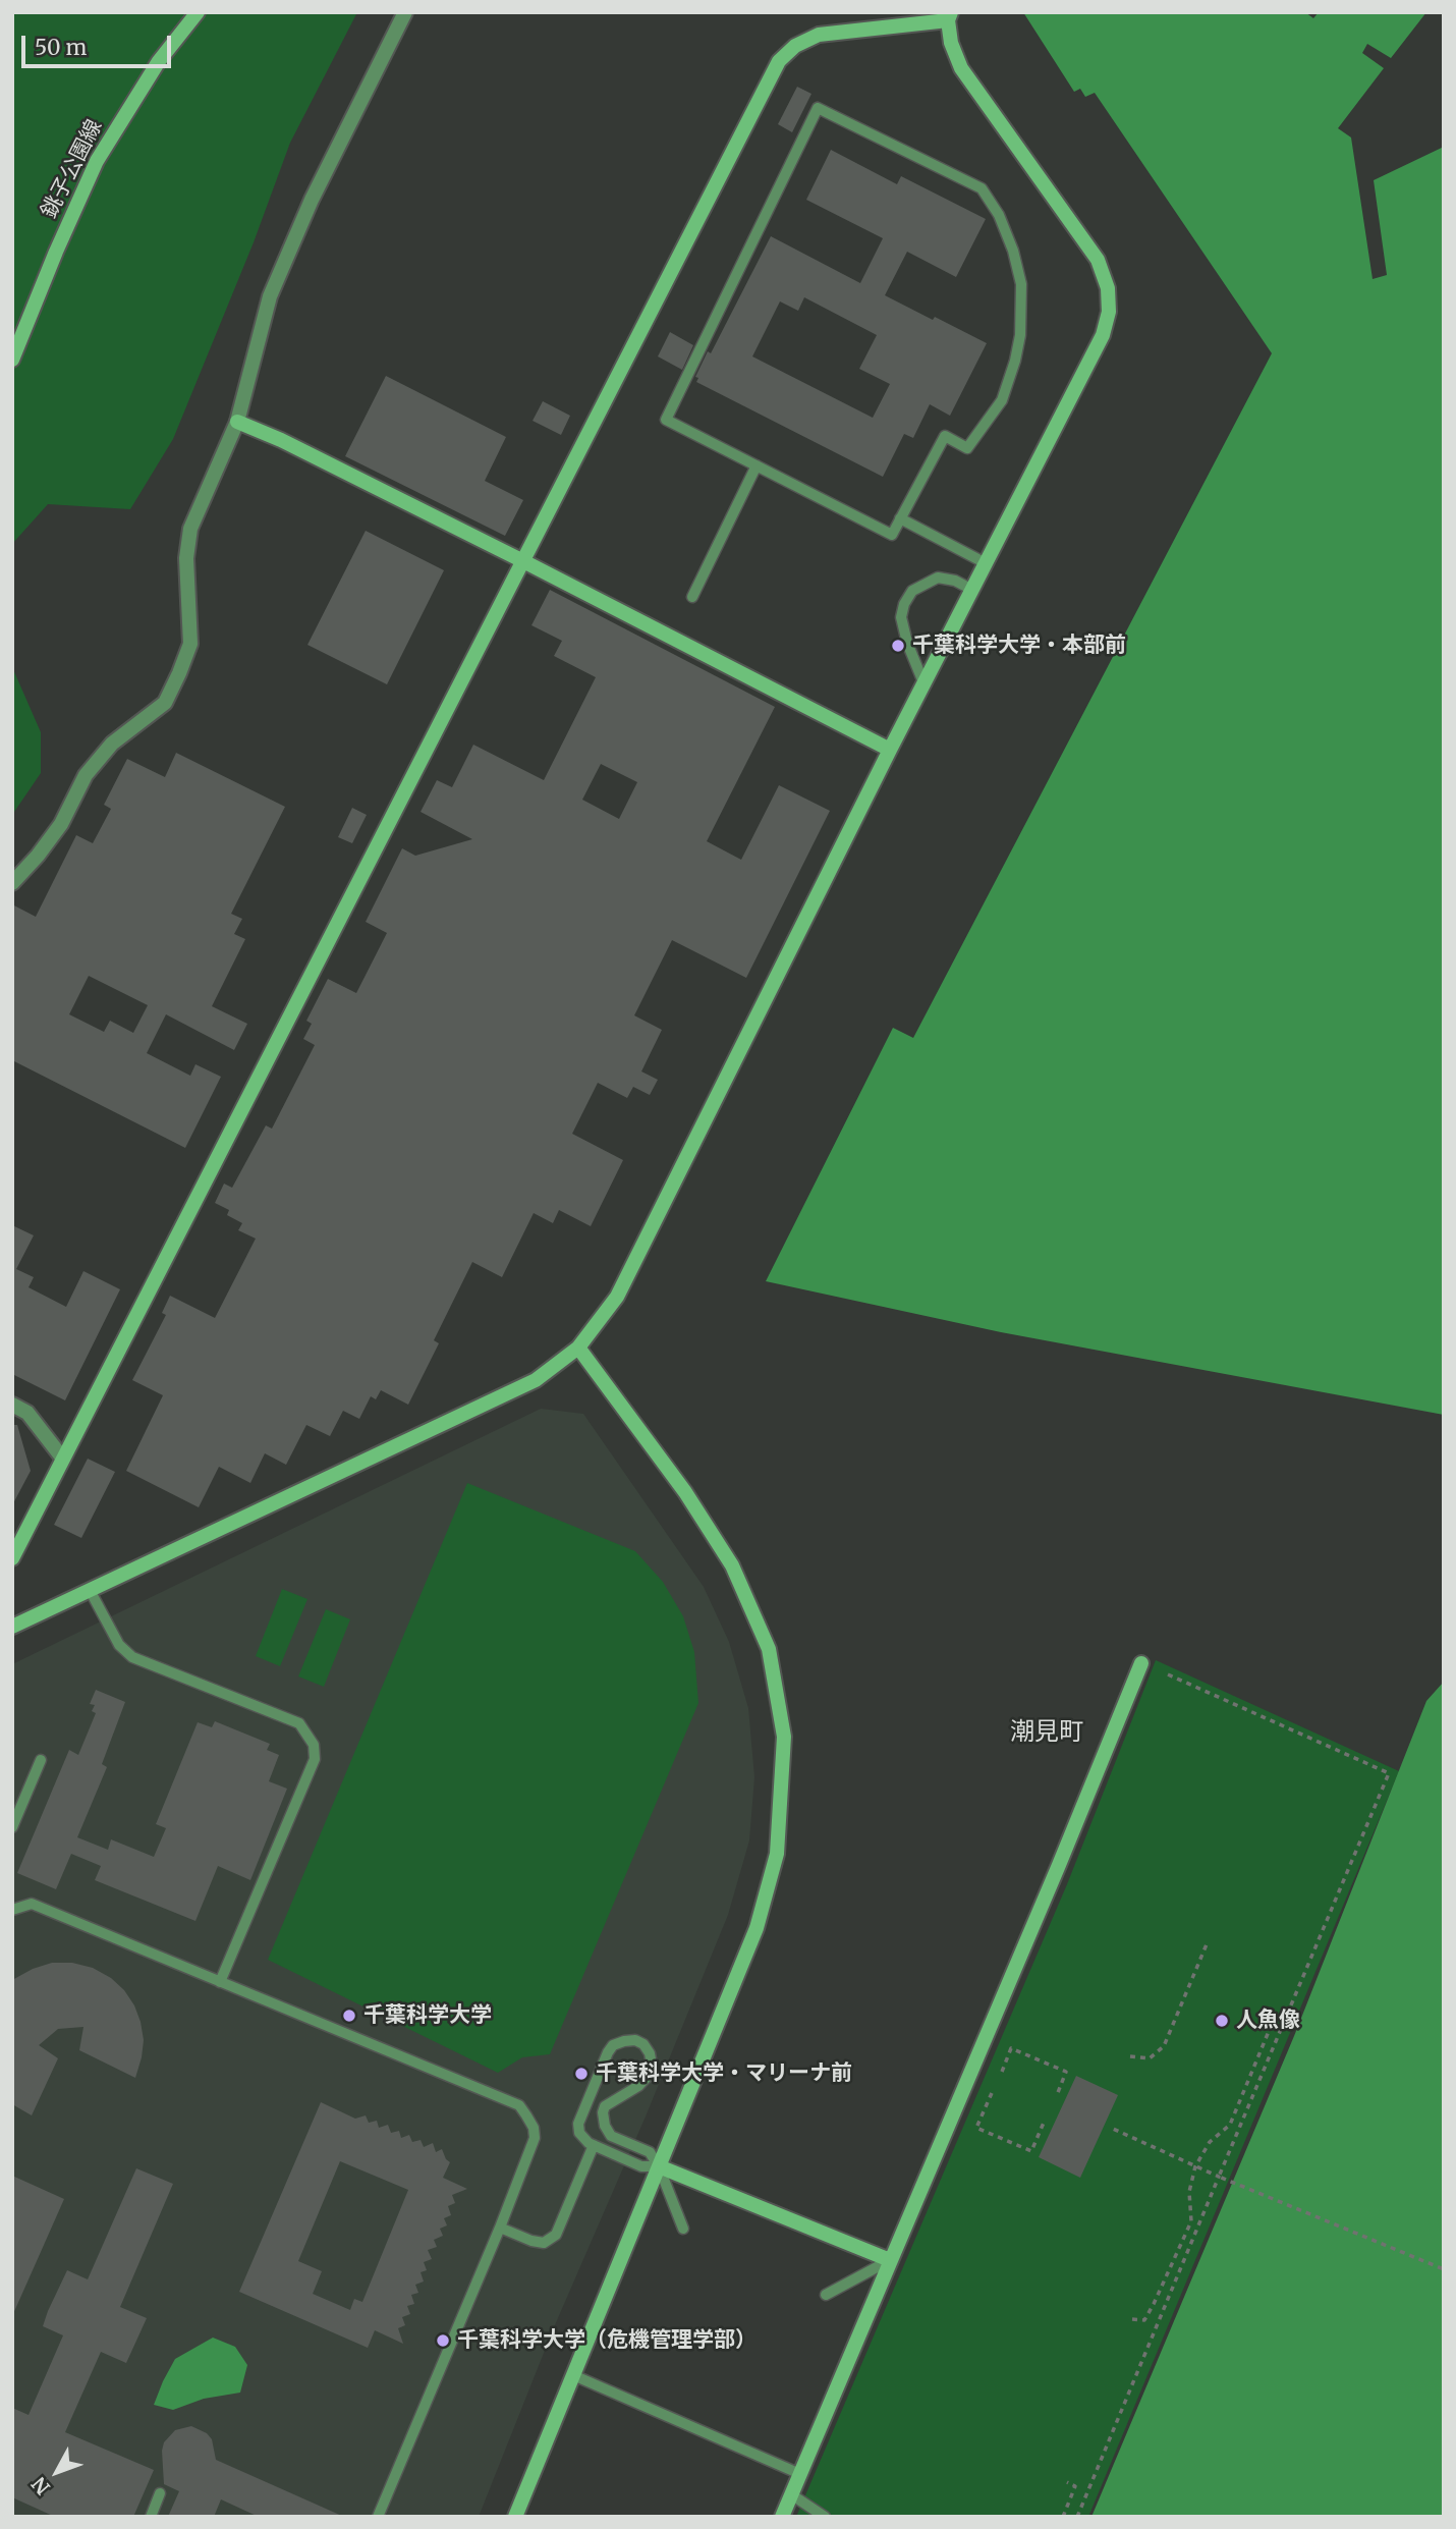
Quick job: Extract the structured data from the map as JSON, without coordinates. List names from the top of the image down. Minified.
{"streets":{"street":["銚子公園線"]},"districts":["潮見町"],"places":["千葉科学大学・本部前","千葉科学大学","人魚像","千葉科学大学・マリーナ前","千葉科学大学（危機管理学部）"],"scale_bar":"50 m","north":"bottom left"}
